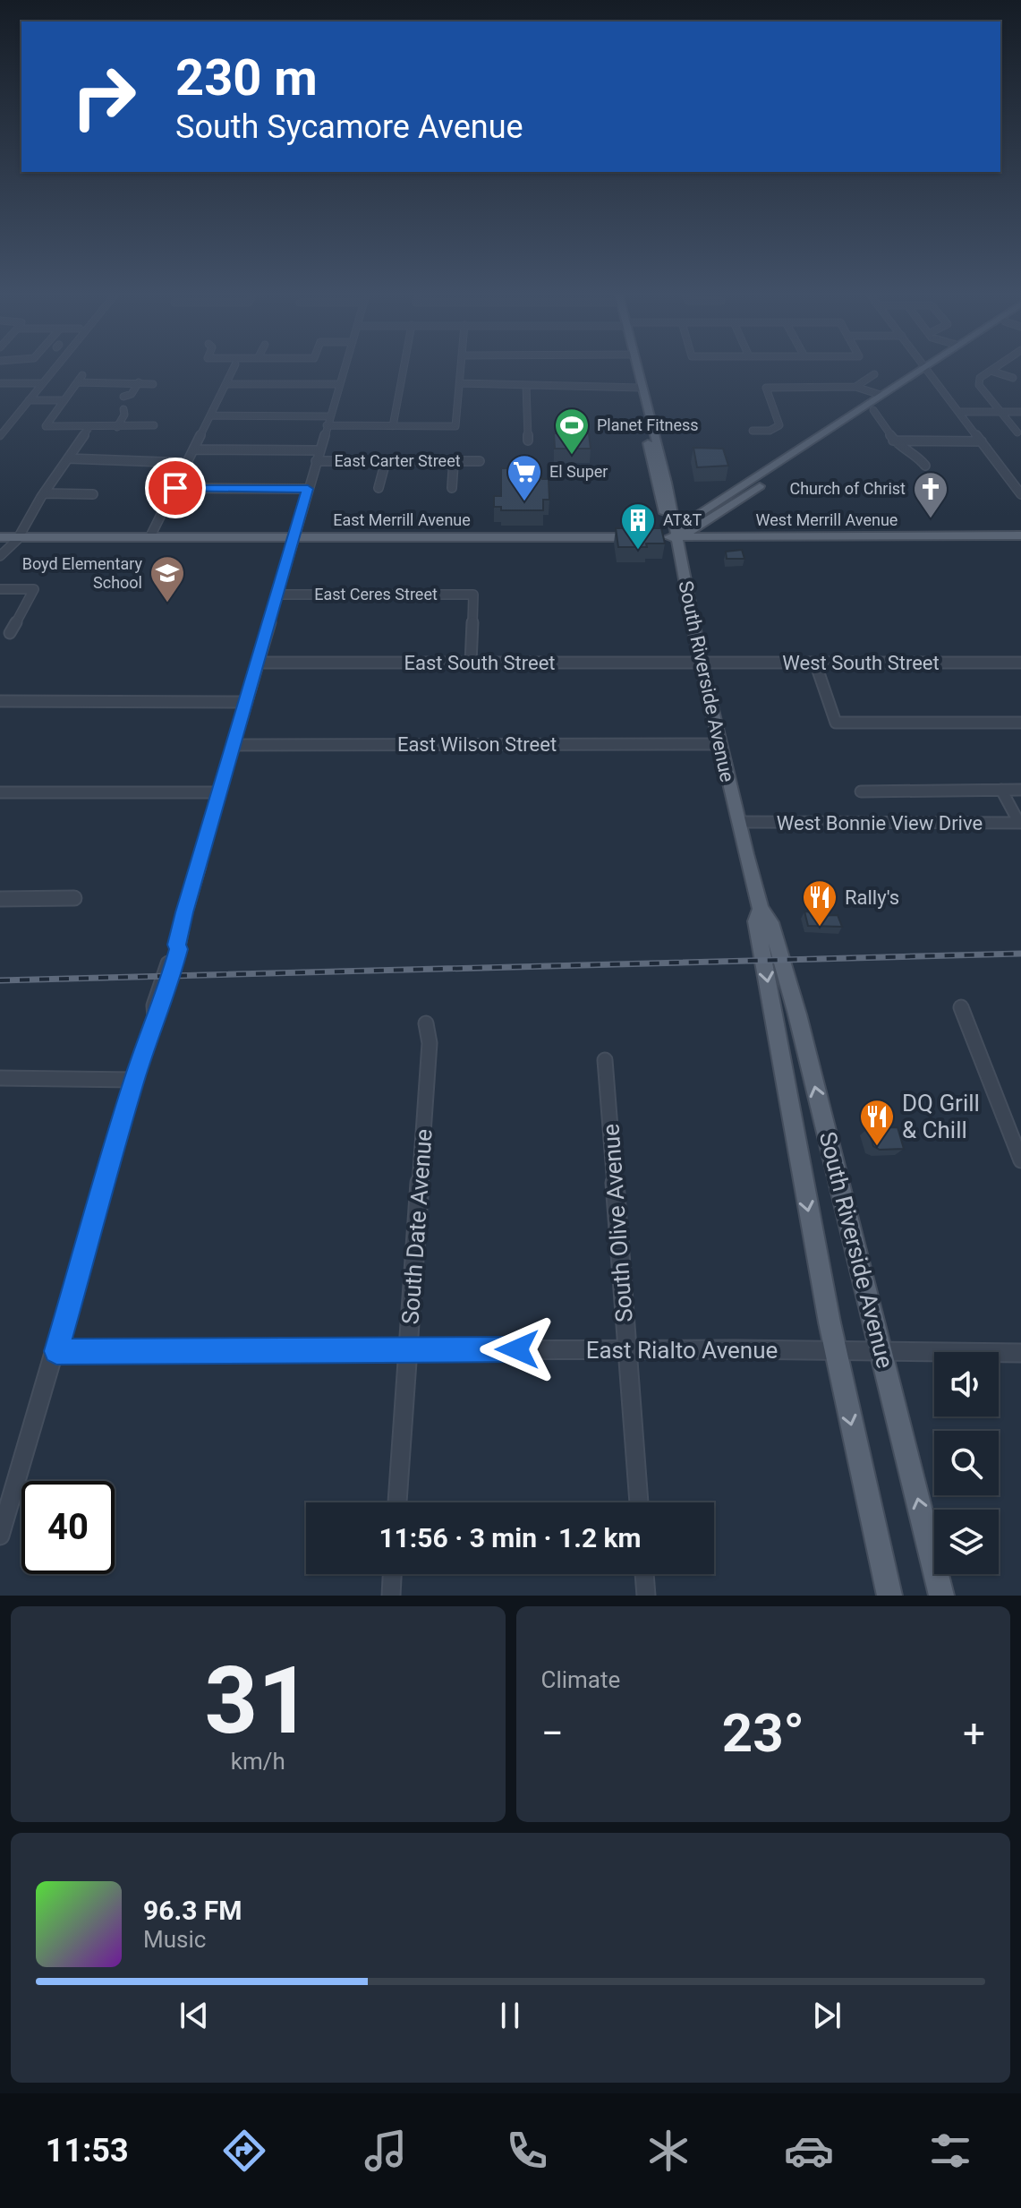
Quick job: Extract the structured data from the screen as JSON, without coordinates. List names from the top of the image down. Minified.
{"streets":{"main road":["East Merrill Avenue","West Merrill Avenue","South Riverside Avenue"],"street":["East Carter Street","East Ceres Street","East South Street","West South Street","East Wilson Street","West Bonnie View Drive","South Olive Avenue","South Date Avenue","East Rialto Avenue"]},"crossings":[["East Merrill Avenue","West Merrill Avenue"],["East Merrill Avenue","South Riverside Avenue"],["West Merrill Avenue","South Riverside Avenue"],["East Ceres Street","East South Street"],["East South Street","West South Street"],["East South Street","South Riverside Avenue"],["West South Street","South Riverside Avenue"],["South Riverside Avenue","East Wilson Street"],["South Riverside Avenue","West Bonnie View Drive"],["South Riverside Avenue","East Rialto Avenue"],["South Olive Avenue","East Rialto Avenue"],["South Date Avenue","East Rialto Avenue"]],"places":{"sports":["Planet Fitness"],"supermarket":["El Super"],"church":["Church of Christ"],"building":["AT&T"],"school or university":["Boyd Elementary School"],"restaurant":["Rally's","DQ Grill & Chill"]},"page":{"turn":["230 m","South Sycamore Avenue"],"limit":"40","trip":"11:56 · 3 min · 1.2 km","tile":[["31","km/h"],"Climate"],"heat":["−","23°","+"],"song":["96.3 FM","Music"],"tabs":"11:53"}}
